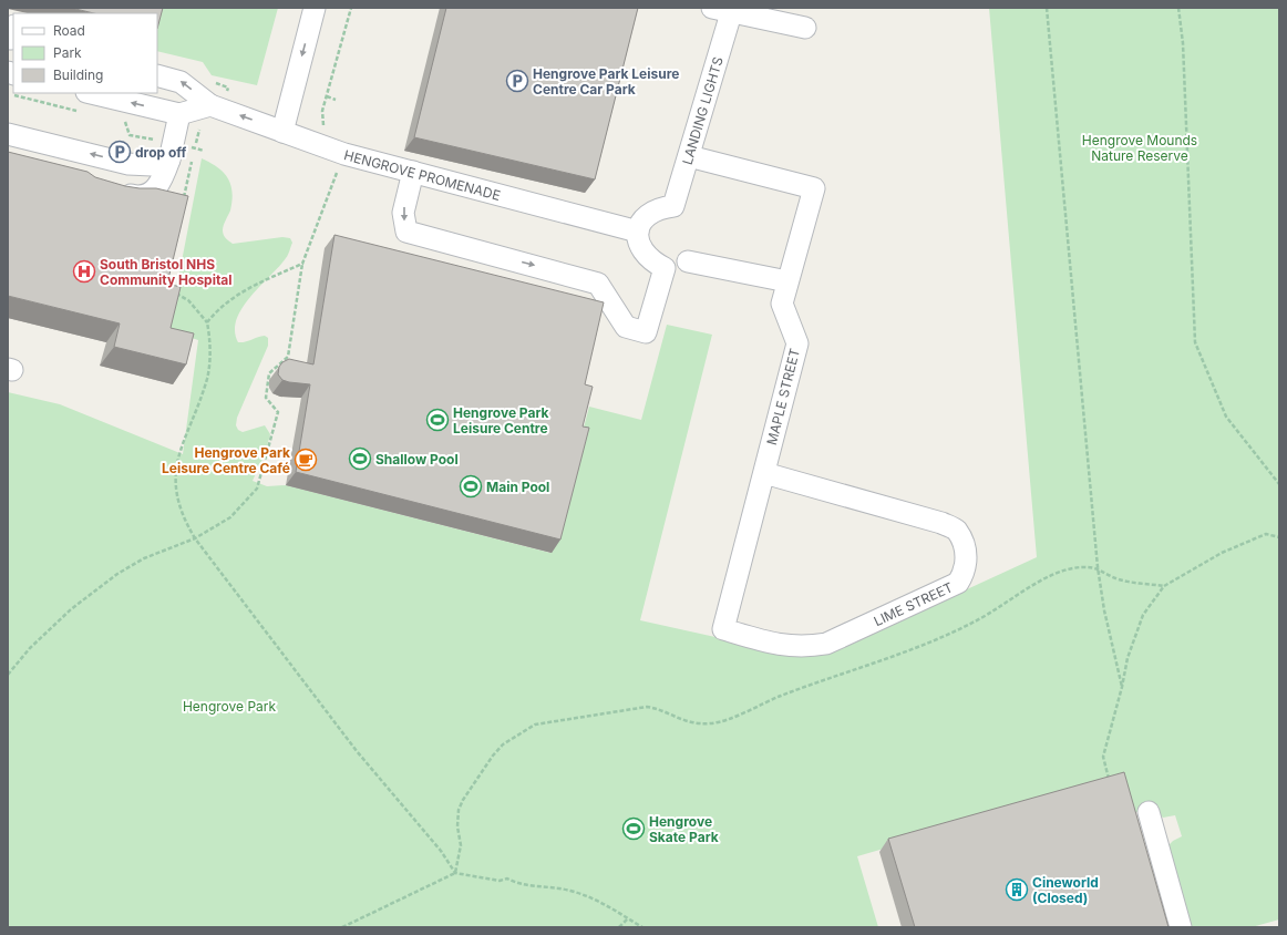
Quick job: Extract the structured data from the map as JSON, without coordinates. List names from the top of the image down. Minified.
{"streets":{"street":["LANDING LIGHTS","HENGROVE PROMENADE","MAPLE STREET","LIME STREET"]},"crossings":[["LANDING LIGHTS","HENGROVE PROMENADE"],["LANDING LIGHTS","MAPLE STREET"],["MAPLE STREET","LIME STREET"]],"parks":["Hengrove Mounds Nature Reserve","Hengrove Park"],"places":{"parking":["Hengrove Park Leisure Centre Car Park","drop off"],"hospital":["South Bristol NHS Community Hospital"],"sports":["Hengrove Park Leisure Centre","Shallow Pool","Main Pool","Hengrove Skate Park"],"cafe":["Hengrove Park Leisure Centre Café"],"building":["Cineworld (Closed)"]},"legend":["Road","Park","Building"]}
